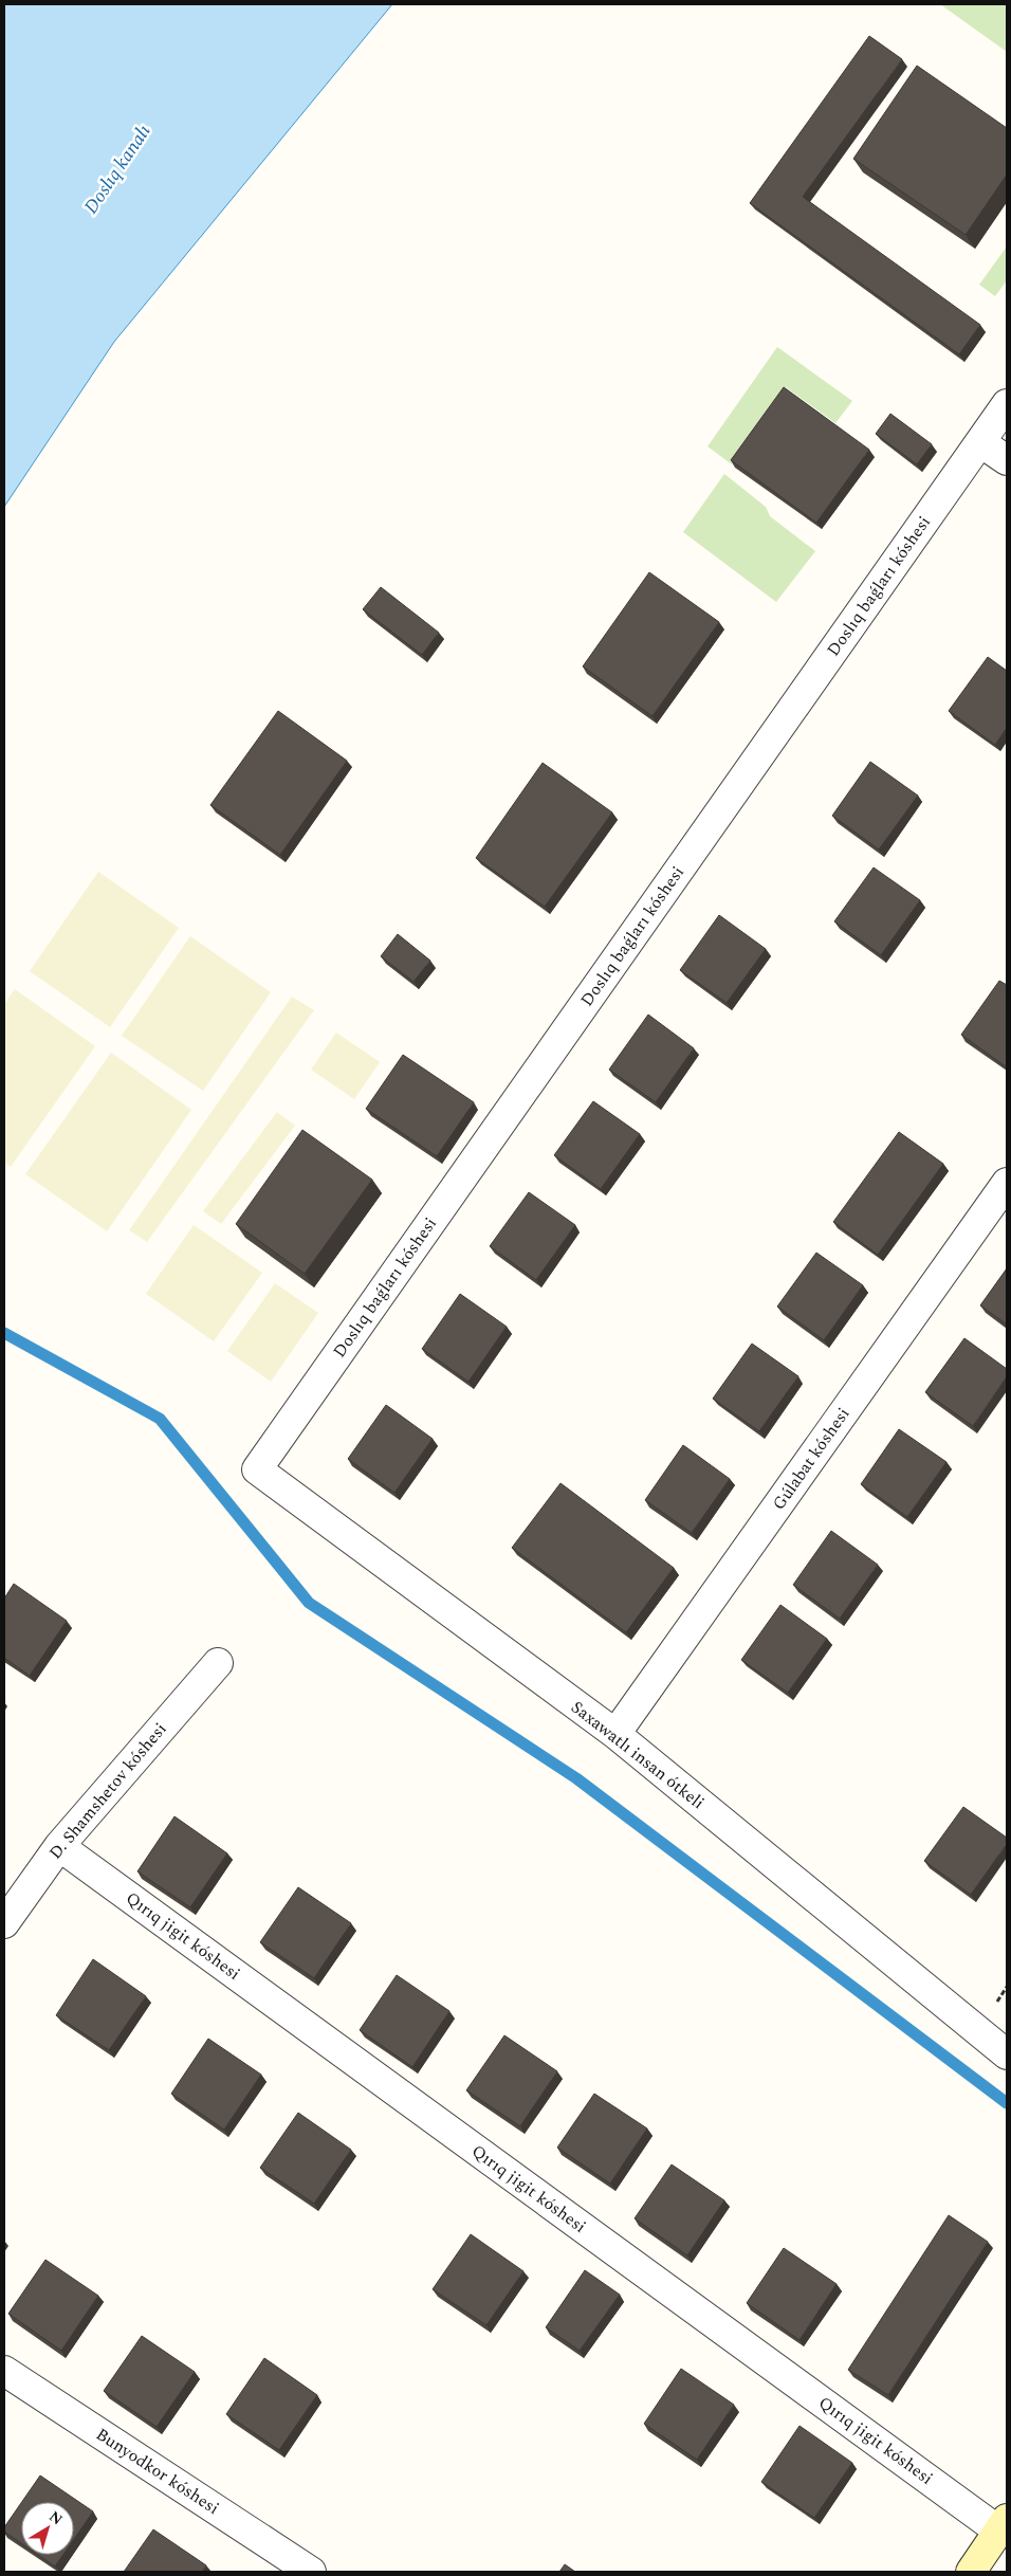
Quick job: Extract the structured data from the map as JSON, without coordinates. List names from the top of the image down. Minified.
{"streets":{"street":["Doslıq baǵları kóshesi","Gúlabat kóshesi","Saxawatlı insan ótkeli","D. Shamshetov kóshesi","Qırıq jigit kóshesi","Bunyodkor kóshesi"]},"crossings":[["Doslıq baǵları kóshesi","Saxawatlı insan ótkeli"],["Gúlabat kóshesi","Saxawatlı insan ótkeli"],["D. Shamshetov kóshesi","Qırıq jigit kóshesi"]],"water":["Doslıq kanalı"],"north":"top right"}
